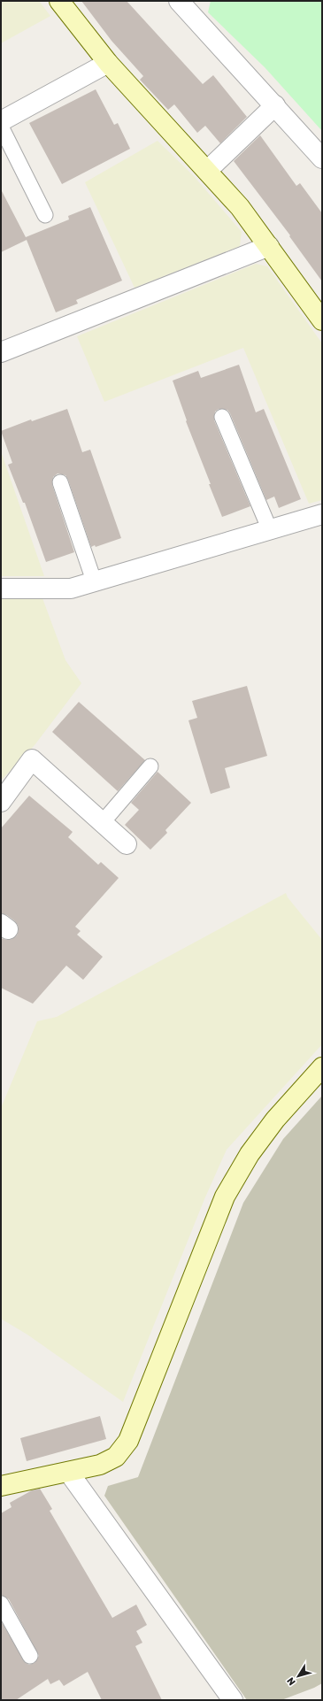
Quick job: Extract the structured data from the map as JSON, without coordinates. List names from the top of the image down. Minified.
{"north":"bottom left"}
